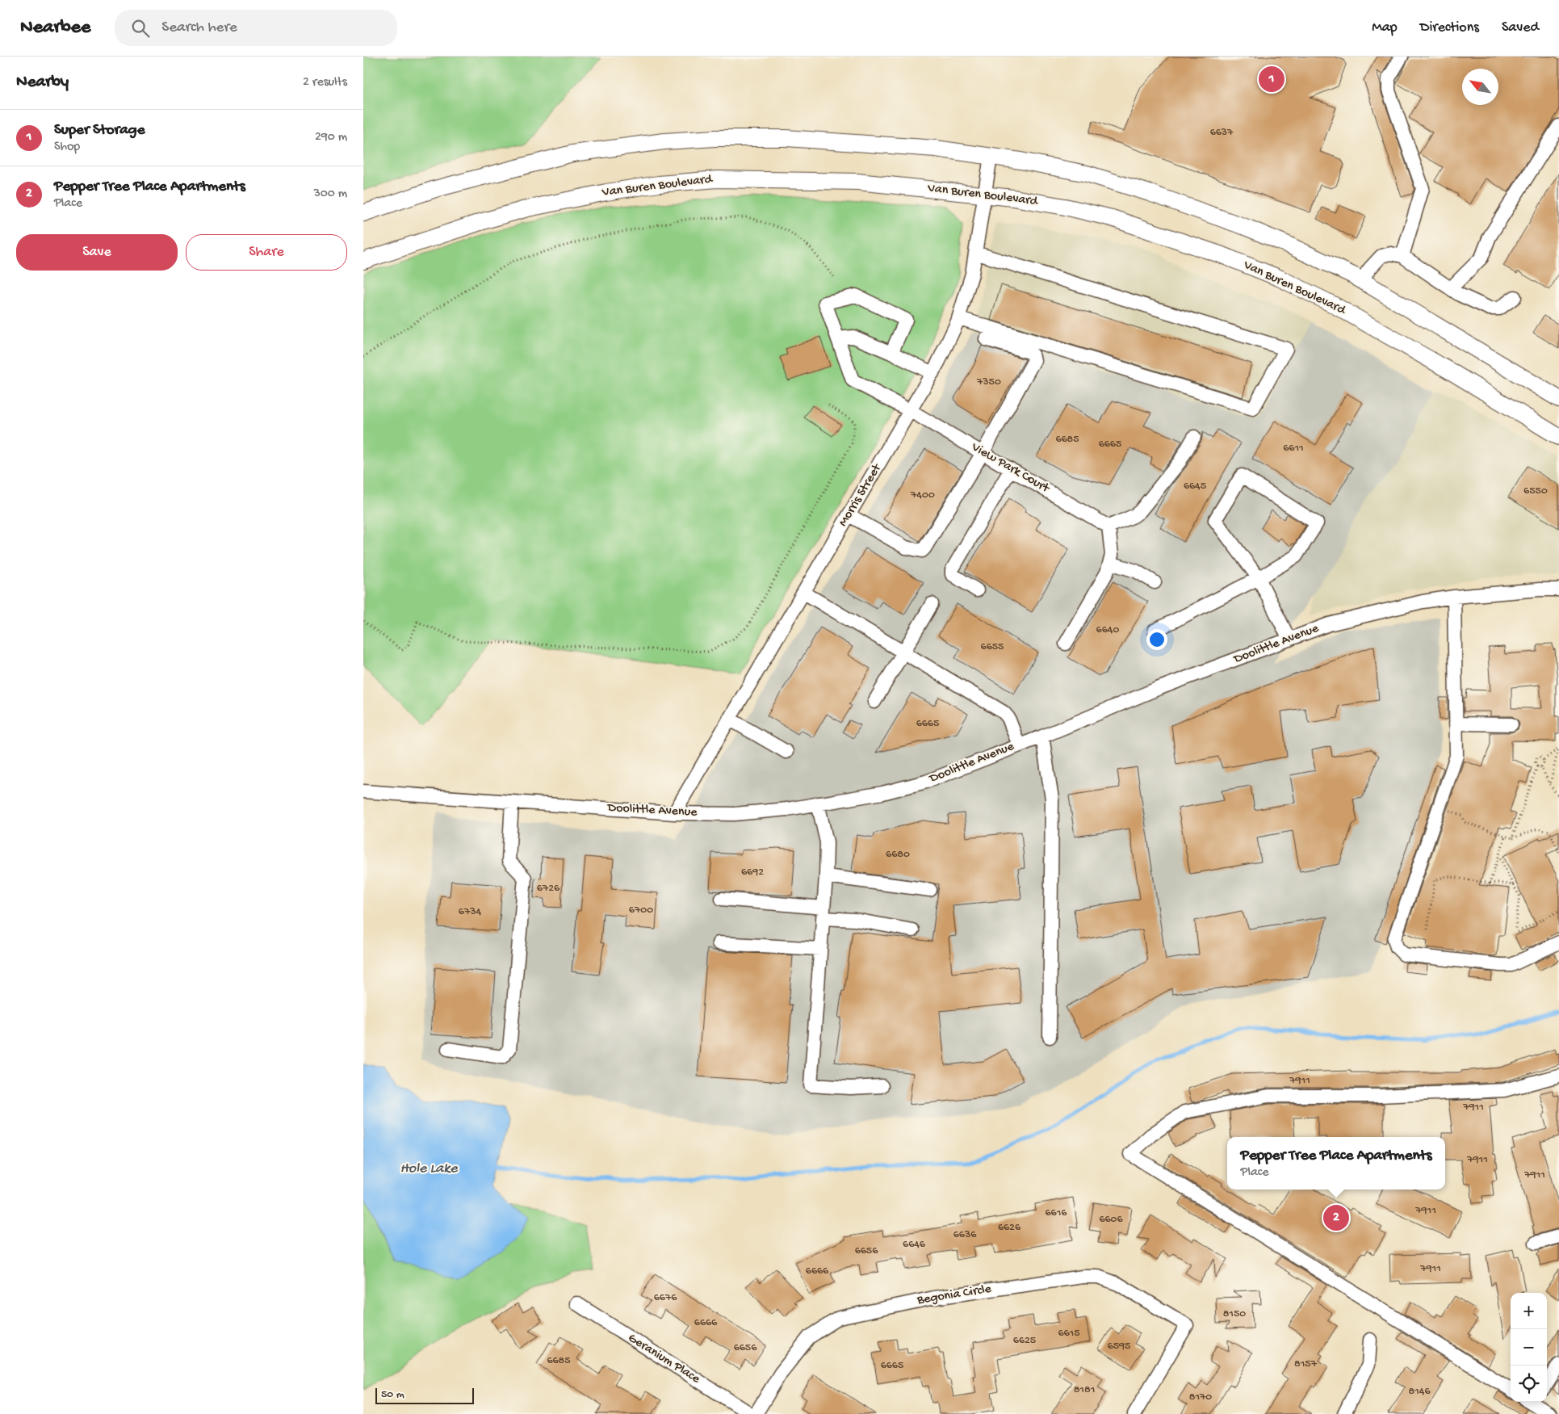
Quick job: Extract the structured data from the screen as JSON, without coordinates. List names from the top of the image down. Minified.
{"streets":{"main road":["Van Buren Boulevard"],"street":["View Park Court","Morris Street","Doolittle Avenue","Begonia Circle","Geranium Place"]},"crossings":[["Van Buren Boulevard","Morris Street"],["View Park Court","Morris Street"],["Morris Street","Doolittle Avenue"]],"water":["Hole Lake"],"house_numbers":["6637","7350","6685","6665","6611","6645","6550","7400","6640","6655","6665","6680","6692","6726","6700","6734","7911","7911","7911","7911","7911","6616","6606","6626","6636","6646","6656","7911","6666","6676","8150","6666","6615","6625","6595","6656","6685","8157","6665","8181","8146","8170"],"scale_bar":"50 m","north":"top left","page":{"header":"Nearbee","search":"Search here","nav":["Map","Directions","Saved"],"heading":["Nearby","2 results"],"pins":["1","2"],"list":[{"mark":"1","name":"Super Storage","note":"Shop","value":"290 m"},{"mark":"2","name":"Pepper Tree Place Apartments","note":"Place","value":"300 m"}],"buttons":["Save","Share"],"popup":["Pepper Tree Place Apartments","Place"],"map_buttons":["+","−"],"scale":"50 m"}}
